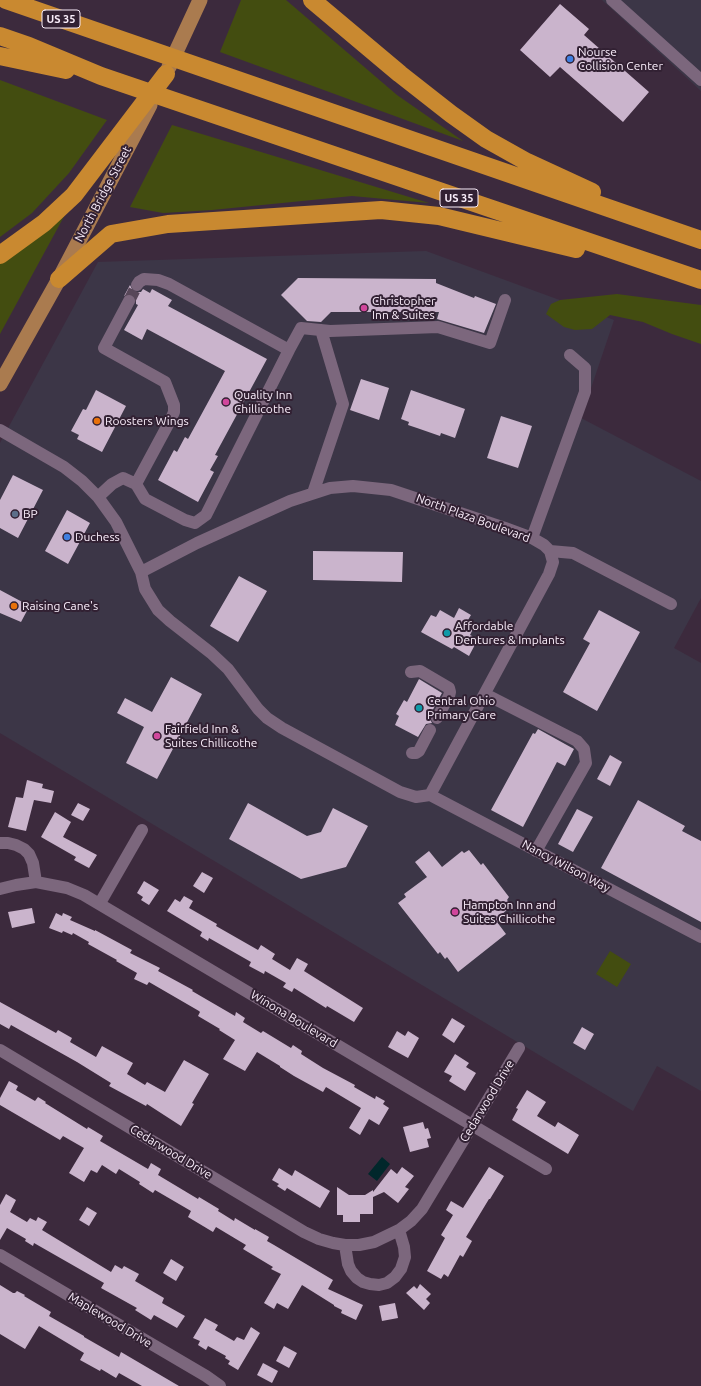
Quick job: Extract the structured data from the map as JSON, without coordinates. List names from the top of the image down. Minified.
{"streets":{"highway":["US 35"],"main road":["North Bridge Street"],"street":["North Plaza Boulevard","Nancy Wilson Way","Winona Boulevard","Cedarwood Drive","Maplewood Drive"]},"crossings":[["Winona Boulevard","Cedarwood Drive"]],"places":["Nourse Collision Center","Christopher Inn & Suites","Quality Inn Chillicothe","Roosters Wings","BP","Duchess","Raising Cane's","Affordable Dentures & Implants","Central Ohio Primary Care","Fairfield Inn & Suites Chillicothe","Hampton Inn and Suites Chillicothe"]}
